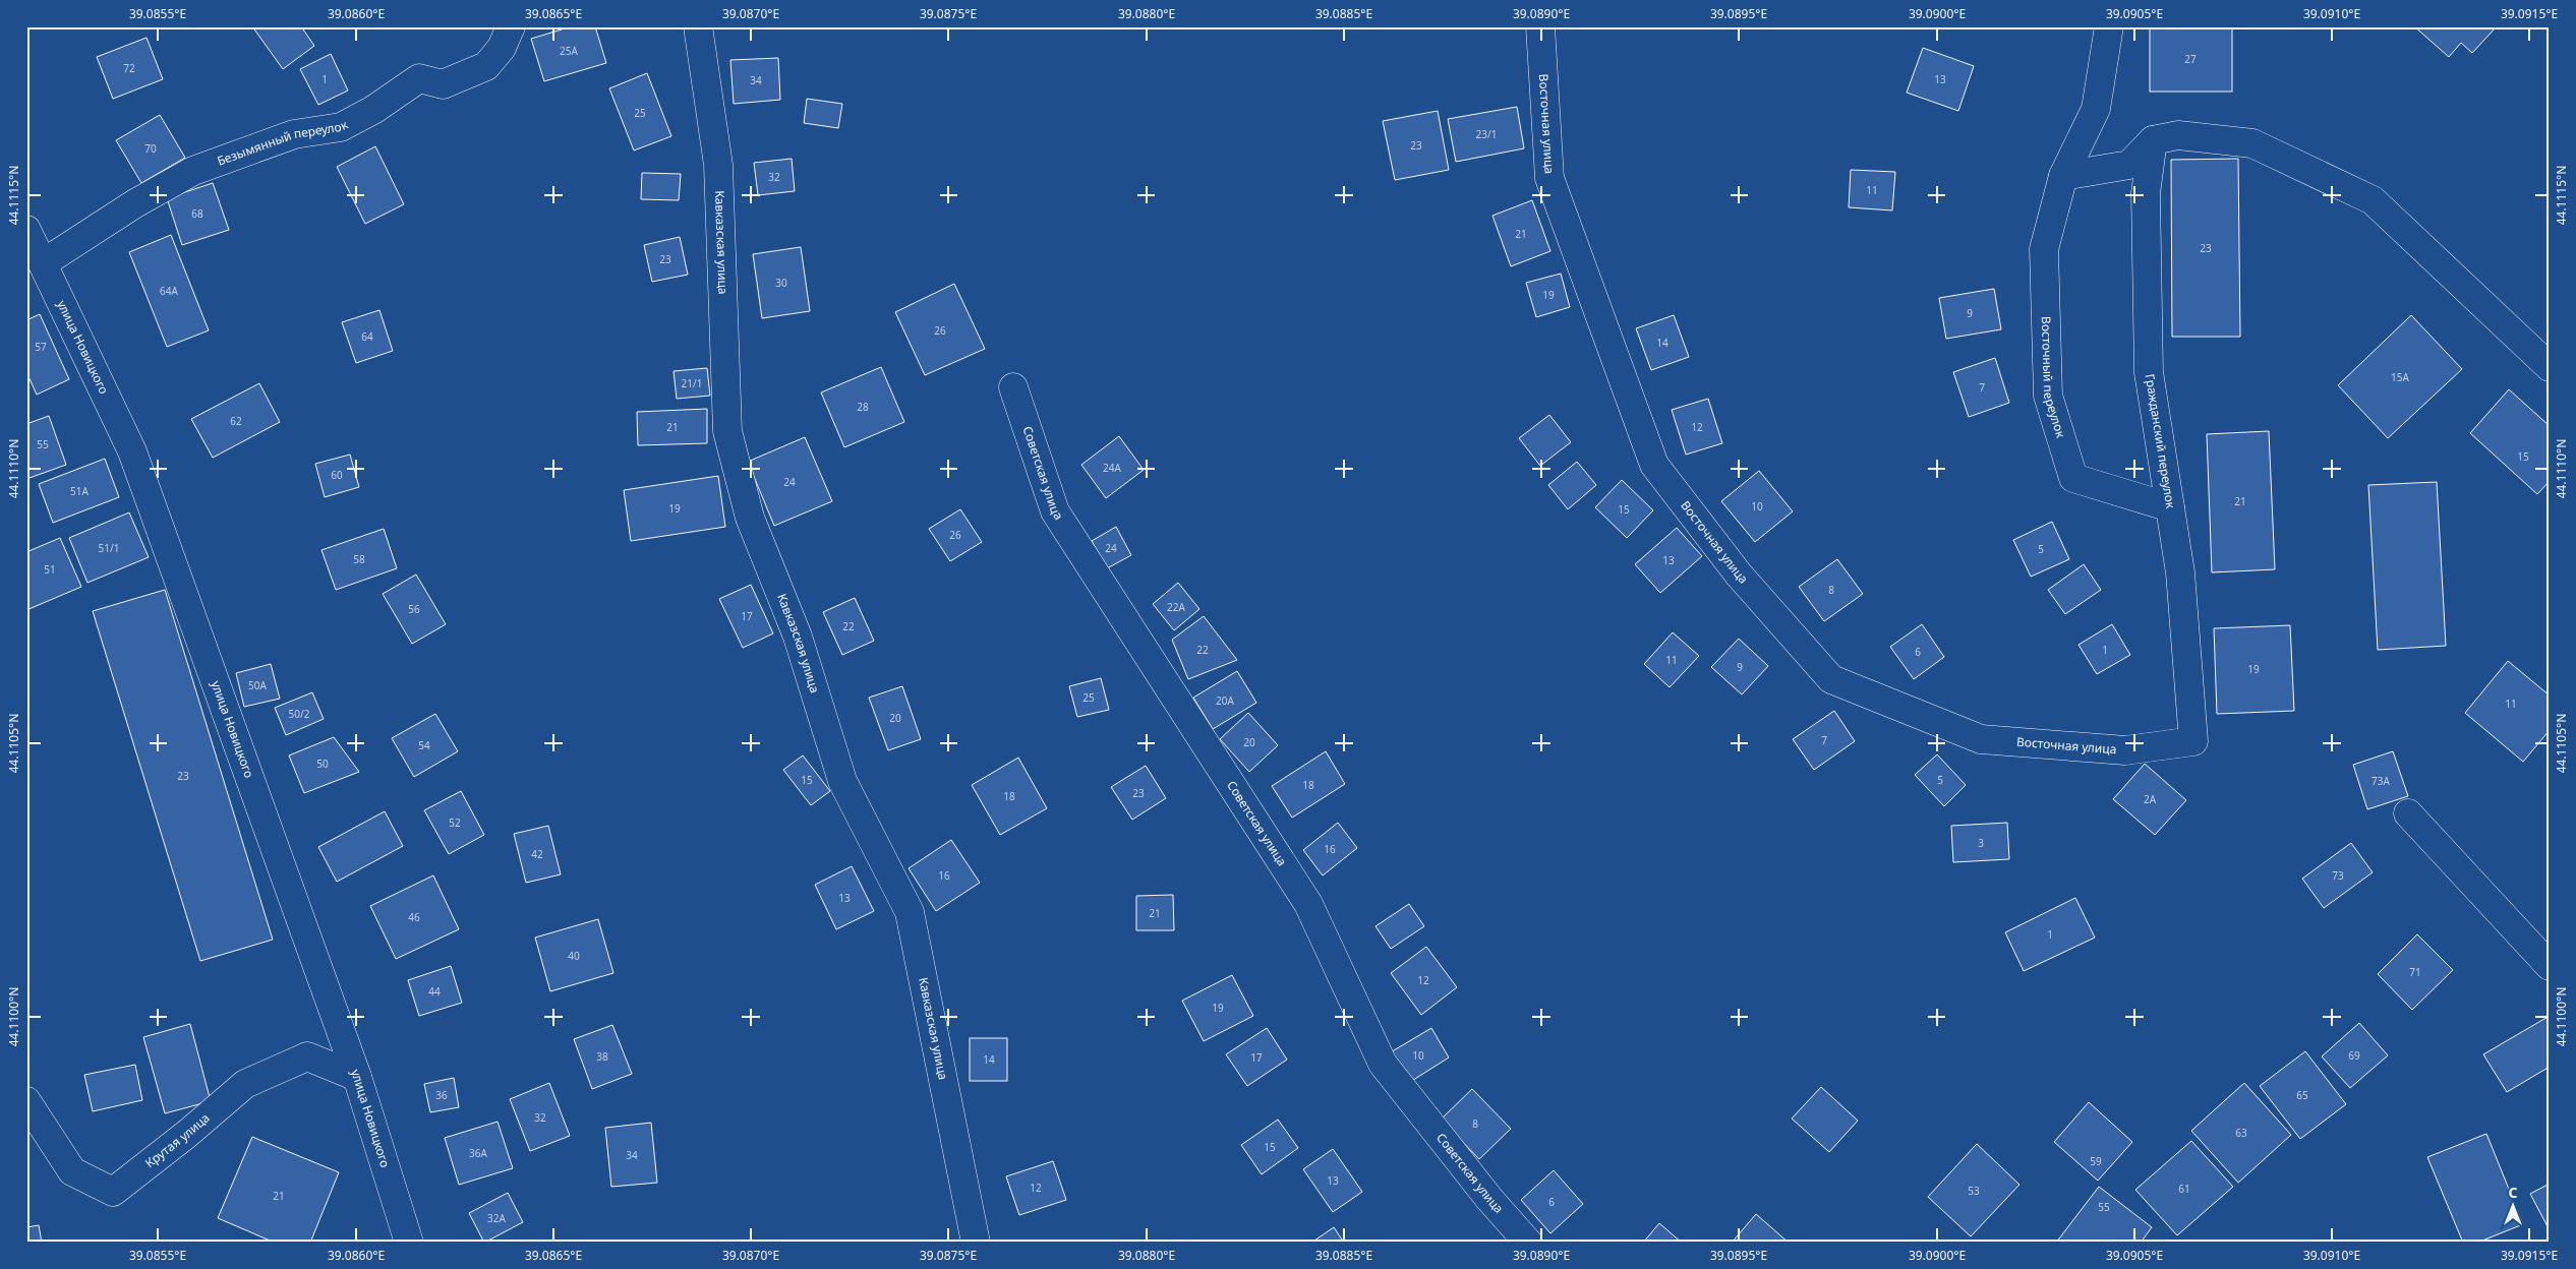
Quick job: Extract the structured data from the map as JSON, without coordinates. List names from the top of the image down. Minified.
{"streets":{"street":["Восточная улица","Безымянный переулок","Кавказская улица","улица Новицкого","Восточный переулок","Гражданский переулок","Советская улица","Крутая улица"]},"crossings":[["Восточная улица","Гражданский переулок"],["Безымянный переулок","улица Новицкого"],["улица Новицкого","Крутая улица"],["Восточный переулок","Гражданский переулок"]],"house_numbers":["25А","27","72","1","13","34","25","23/1","23","70","32","11","68","21","23","23","30","64А","19","9","26","64","14","57","15А","21/1","7","28","62","21","12","55","15","24А","60","24","51А","21","10","19","15","26","51/1","24","5","58","13","51","8","22А","56","17","22","22","1","6","11","9","19","50А","25","20А","11","50/2","20","7","20","54","50","23","15","5","73А","18","23","18","2А","52","3","16","42","16","73","13","21","46","1","40","71","12","44","19","10","69","38","17","14","36","65","32","8","63","15","36А","34","59","13","12","61","53","21","6","55","32А"],"north":"top","coordinates":["39.0855°E","39.0860°E","39.0865°E","39.0870°E","39.0875°E","39.0880°E","39.0885°E","39.0890°E","39.0895°E","39.0900°E","39.0905°E","39.0910°E","39.0915°E","44.1115°N","44.1110°N","44.1105°N","44.1100°N"]}
